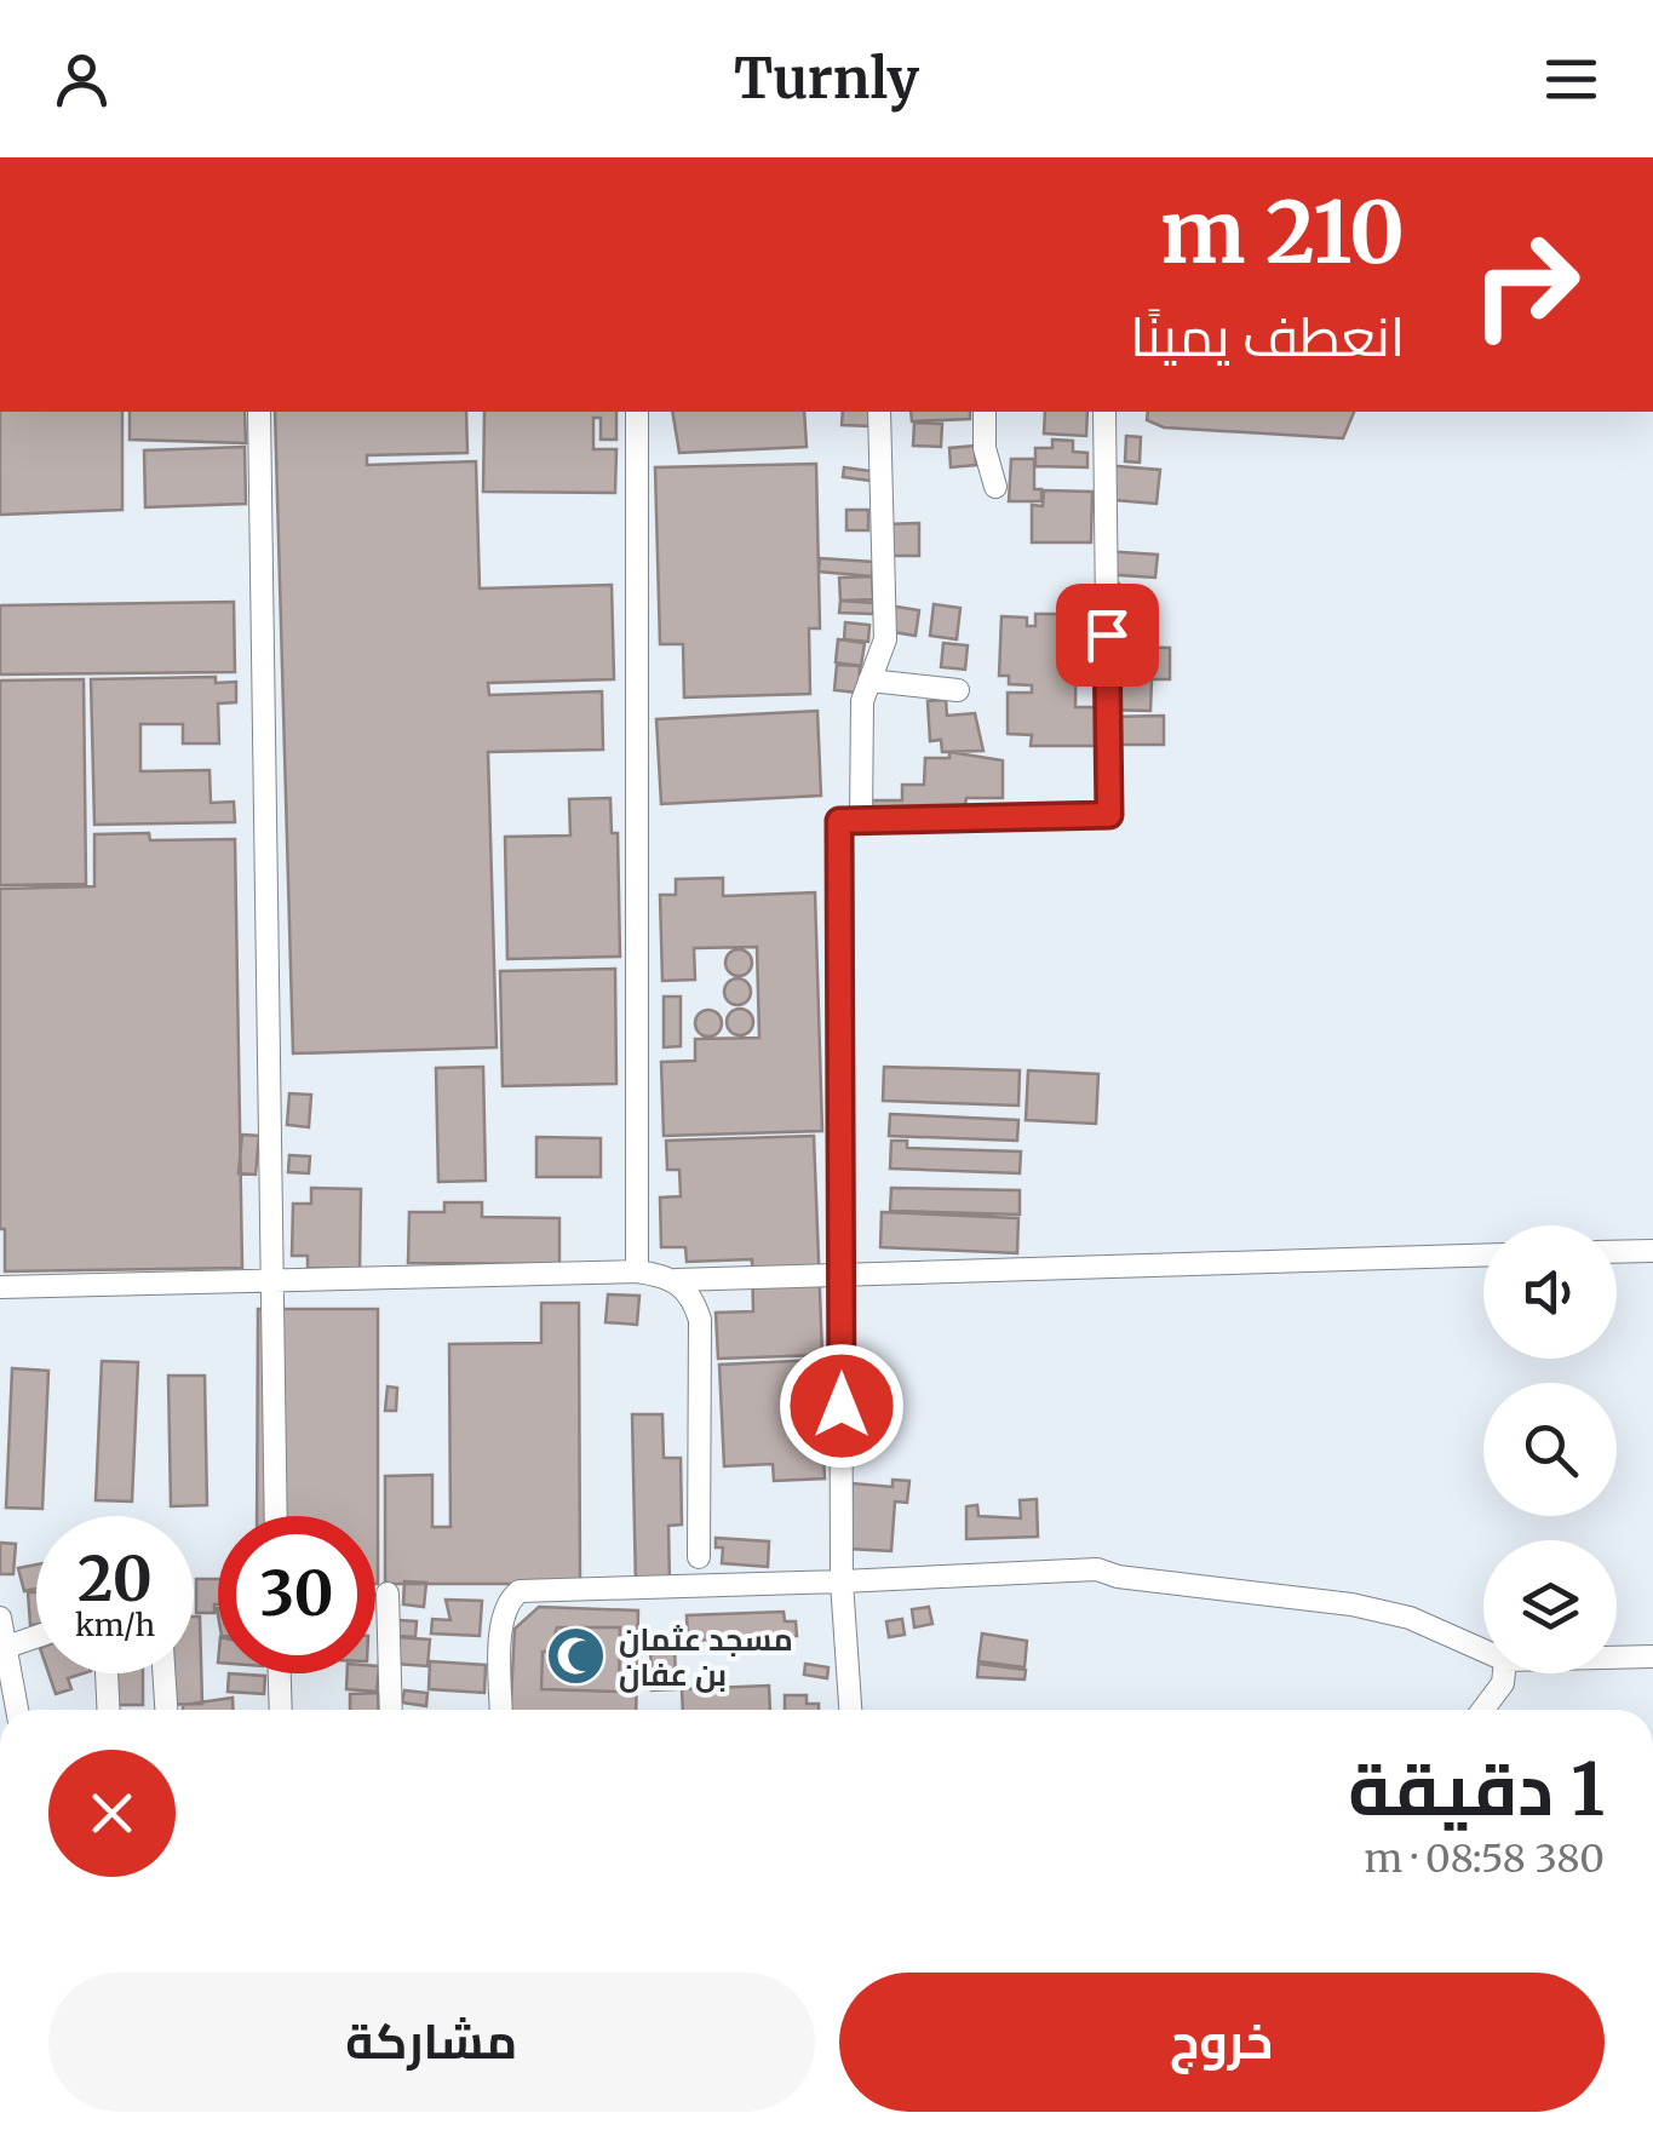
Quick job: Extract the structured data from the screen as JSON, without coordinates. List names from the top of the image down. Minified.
{"places":{"mosque":["مسجد عثمان بن عفان"]},"page":{"header":"Turnly","turn":["210 m","انعطف يمينًا"],"speed":"20 km/h","limit":"30","heading":["1 دقيقة","380 m · 08:58"],"buttons":["خروج","مشاركة"]}}
